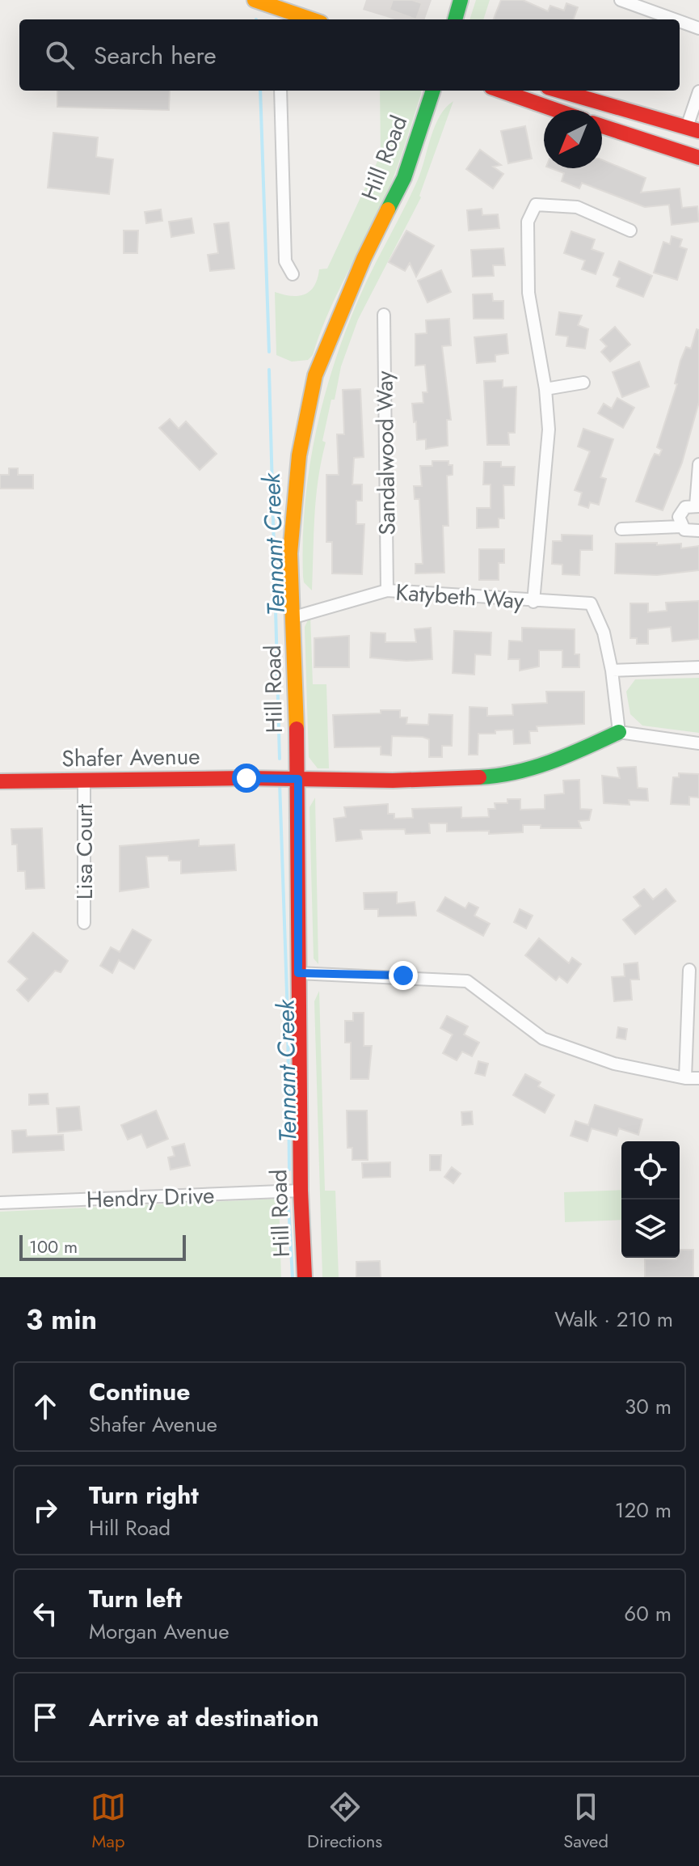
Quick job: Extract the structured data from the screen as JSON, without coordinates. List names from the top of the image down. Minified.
{"streets":{"main road":["Hill Road","Shafer Avenue"],"street":["Sandalwood Way","Katybeth Way","Lisa Court","Hendry Drive"]},"crossings":[["Hill Road","Katybeth Way"],["Hill Road","Shafer Avenue"],["Hill Road","Hendry Drive"],["Sandalwood Way","Katybeth Way"],["Shafer Avenue","Lisa Court"]],"water":["Tennant Creek"],"scale_bar":"100 m","north":"bottom left","page":{"search":"Search here","scale":"100 m","heading":["3 min","Walk · 210 m"],"list":[["Continue","Shafer Avenue","30 m"],["Turn right","Hill Road","120 m"],["Turn left","Morgan Avenue","60 m"],"Arrive at destination"],"nav":["Map","Directions","Saved"]}}
